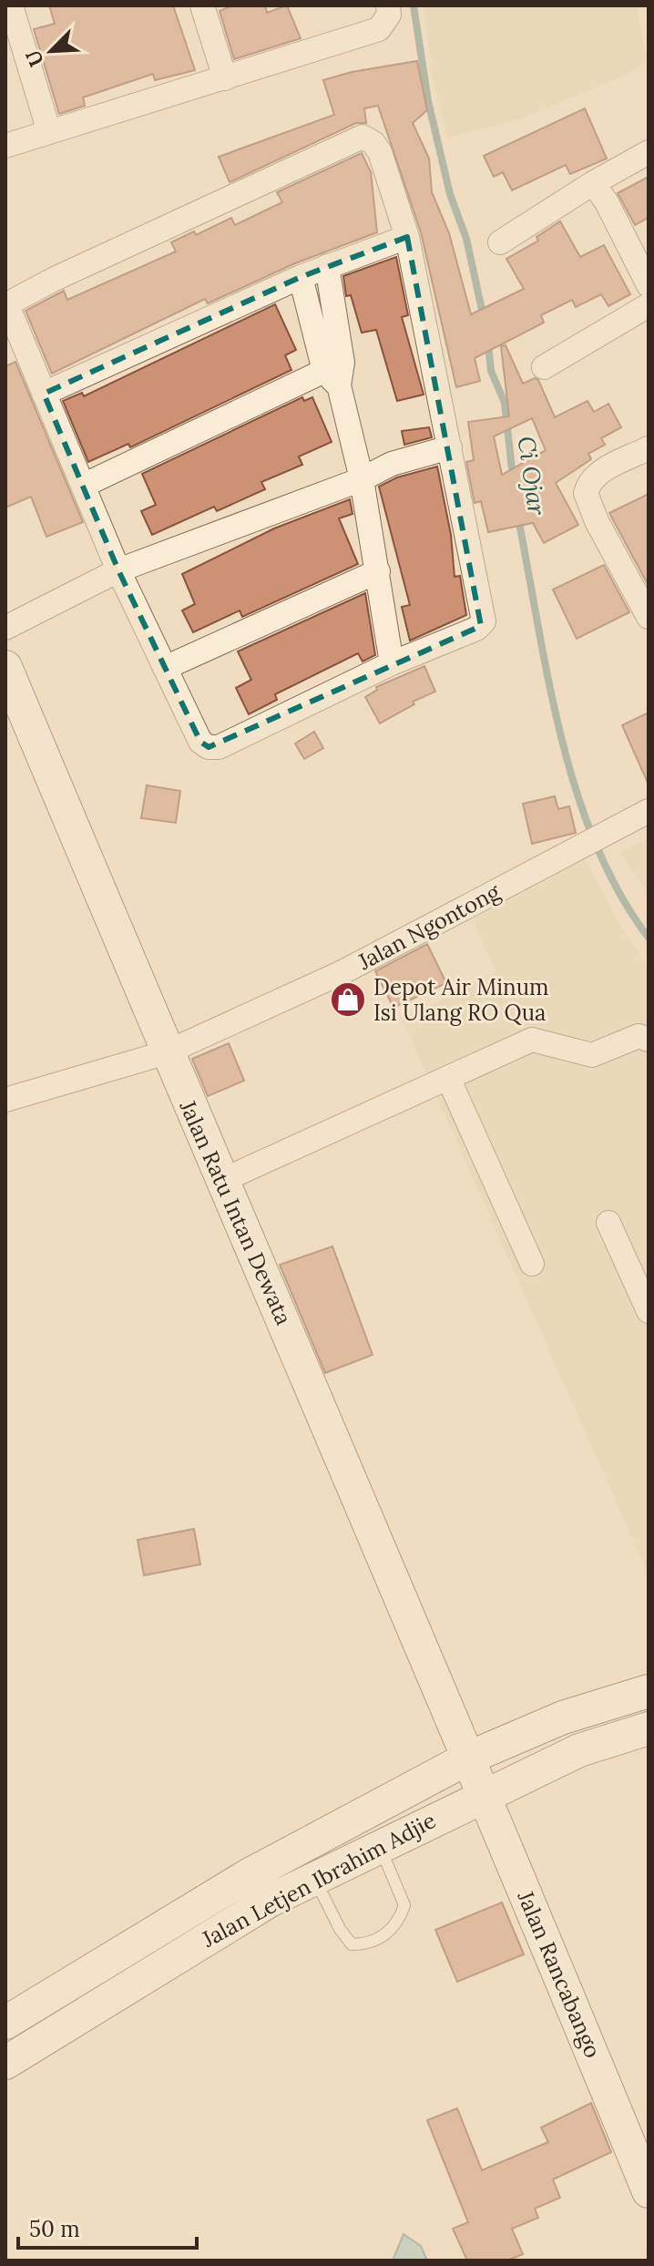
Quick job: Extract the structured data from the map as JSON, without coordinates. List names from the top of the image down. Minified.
{"streets":{"street":["Jalan Ngontong","Jalan Ratu Intan Dewata","Jalan Letjen Ibrahim Adjie","Jalan Rancabango"]},"crossings":[["Jalan Ngontong","Jalan Ratu Intan Dewata"],["Jalan Ratu Intan Dewata","Jalan Letjen Ibrahim Adjie"],["Jalan Ratu Intan Dewata","Jalan Rancabango"],["Jalan Letjen Ibrahim Adjie","Jalan Rancabango"]],"water":["Ci Ojar"],"places":{"shop":["Depot Air Minum Isi Ulang RO Qua"]},"scale_bar":"50 m","north":"bottom left"}
